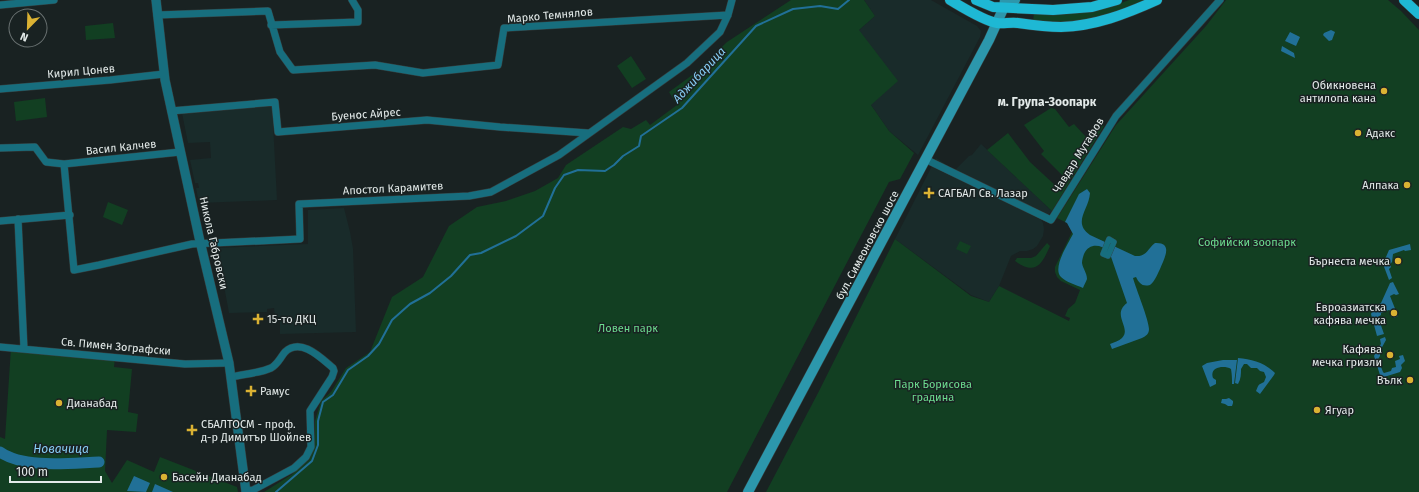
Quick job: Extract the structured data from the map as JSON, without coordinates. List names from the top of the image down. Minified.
{"streets":{"main road":["бул. Симеоновско шосе"],"street":["Марко Темнялов","Кирил Цонев","Буенос Айрес","Васил Калчев","Чавдар Мутафов","Апостол Карамитев","Никола Габровски","Св. Пимен Зографски"]},"crossings":[["Марко Темнялов","Апостол Карамитев"],["Марко Темнялов","Никола Габровски"],["Кирил Цонев","Никола Габровски"],["Буенос Айрес","Апостол Карамитев"],["Буенос Айрес","Никола Габровски"],["Васил Калчев","Никола Габровски"],["Чавдар Мутафов","бул. Симеоновско шосе"],["Апостол Карамитев","Никола Габровски"],["Никола Габровски","Св. Пимен Зографски"]],"districts":["м. Група-Зоопарк"],"water":["Аджибарица","Новачица"],"parks":["Софийски зоопарк","Ловен парк","Парк Борисова градина"],"places":{"other":["Обикновена антилопа кана","Адакс","Алпака","Бърнеста мечка","Евроазиатска кафява мечка","Кафява мечка гризли","Вълк","Дианабад","Ягуар","Басейн Дианабад"],"health":["САГБАЛ Св. Лазар","15-то ДКЦ","Рамус","СБАЛТОСМ - проф. д-р Димитър Шойлев"]},"scale_bar":"100 m","north":"bottom left"}
